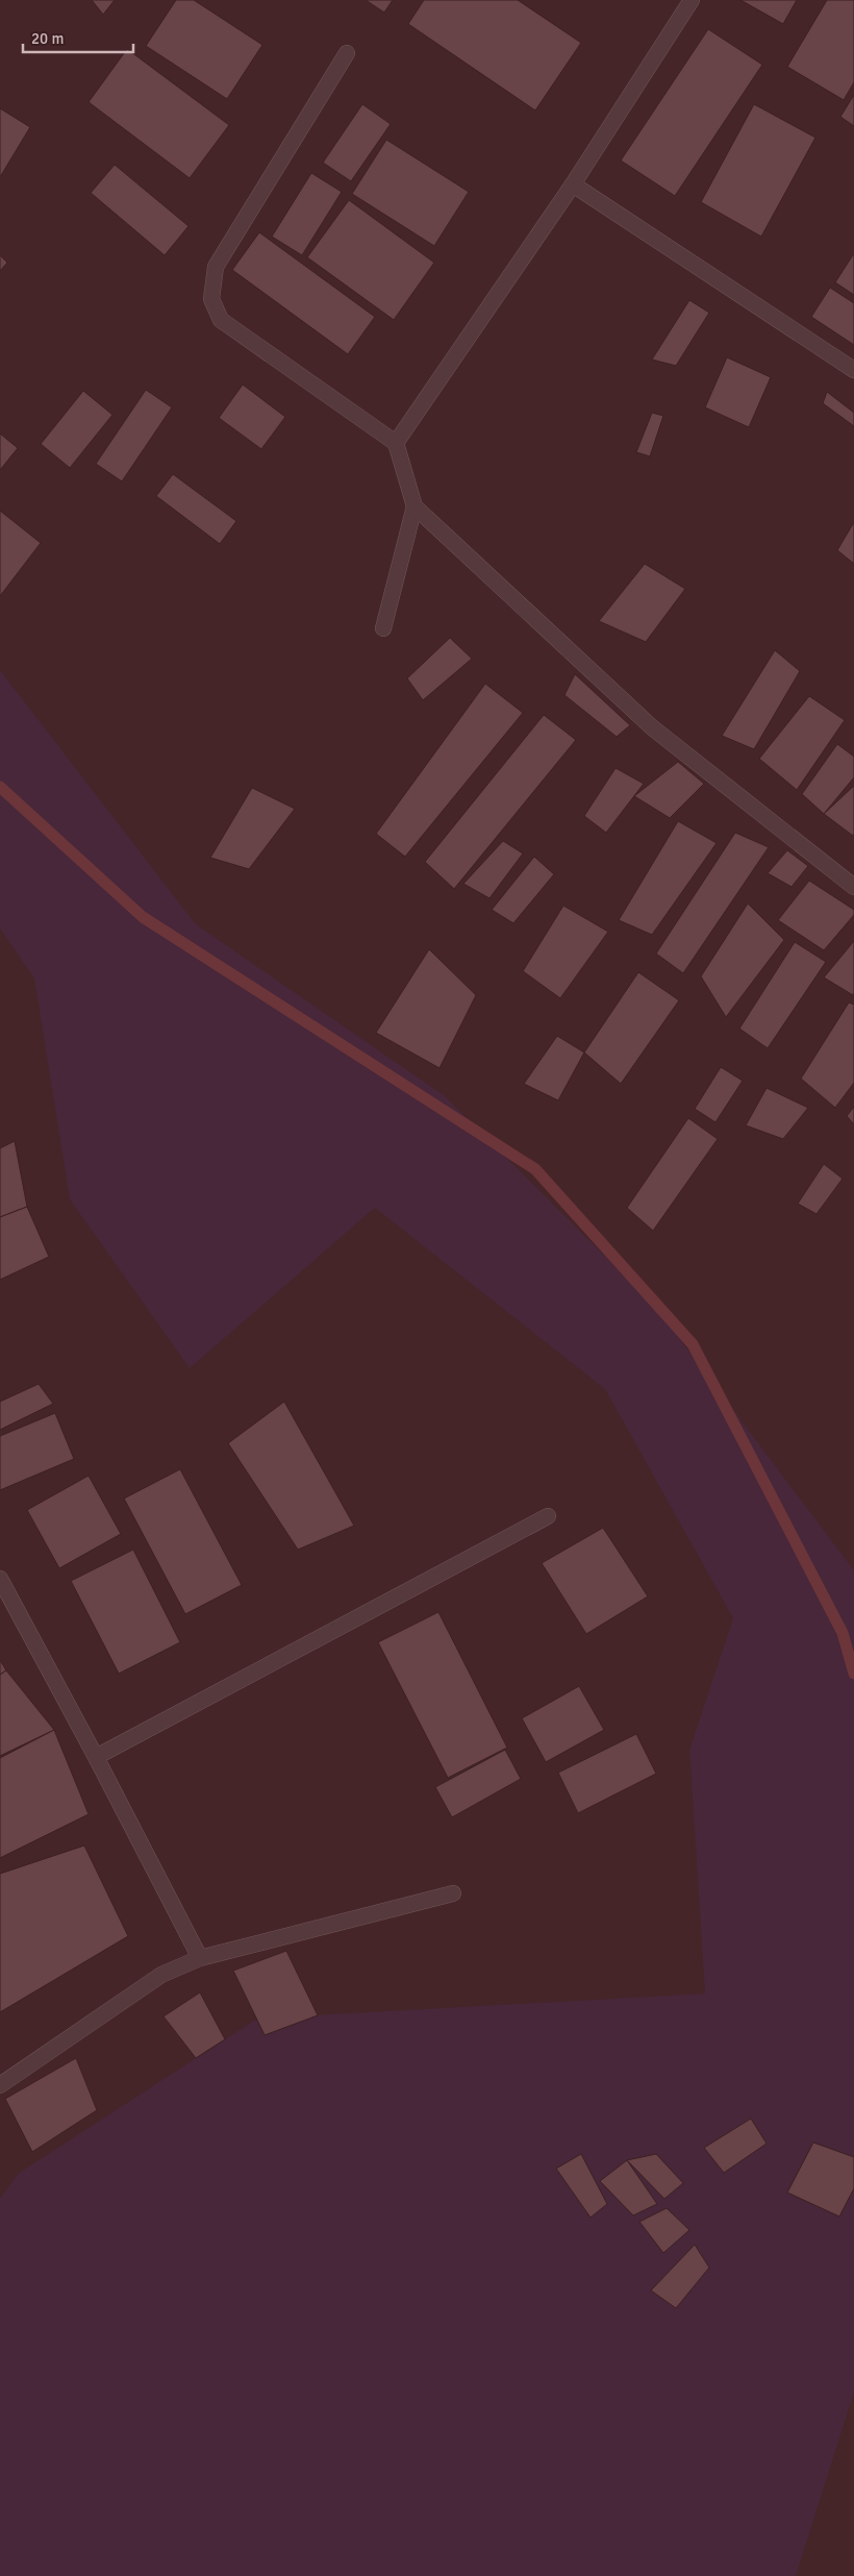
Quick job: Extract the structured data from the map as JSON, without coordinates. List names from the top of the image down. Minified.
{"scale_bar":"20 m"}
